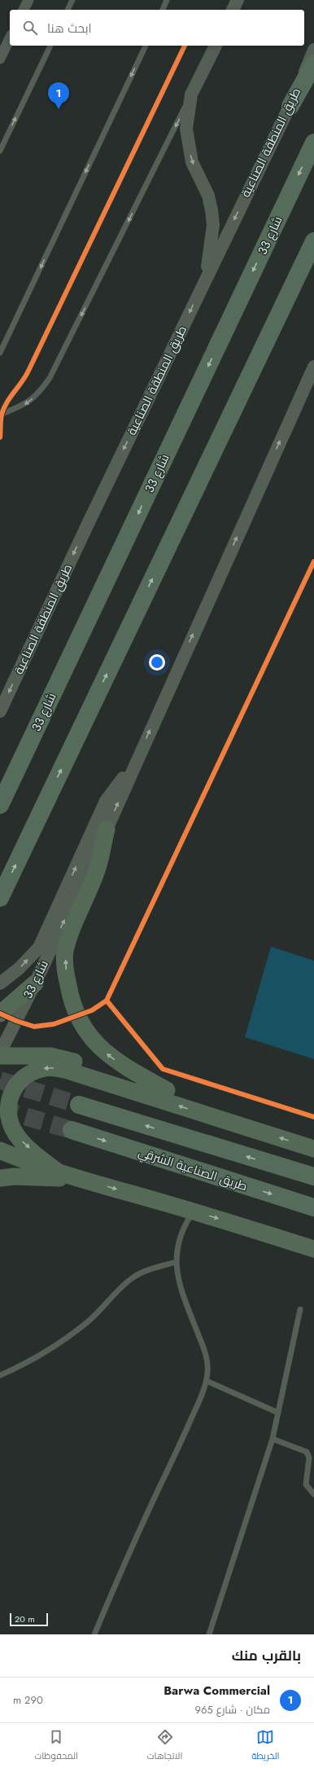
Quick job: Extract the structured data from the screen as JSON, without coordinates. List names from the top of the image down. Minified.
{"streets":{"highway":["شارع 33","طريق الصناعية الشرقي"],"street":["طريق المنطقة الصناعية"]},"one_way":["طريق المنطقة الصناعية"],"scale_bar":"20 m","page":{"search":"ابحث هنا","pins":"1","scale":"20 m","heading":"بالقرب منك","list":[{"mark":"1","name":"Barwa Commercial","note":"مكان · شارع 965","value":"290 m"}],"nav":["الخريطة","الاتجاهات","المحفوظات"]}}
